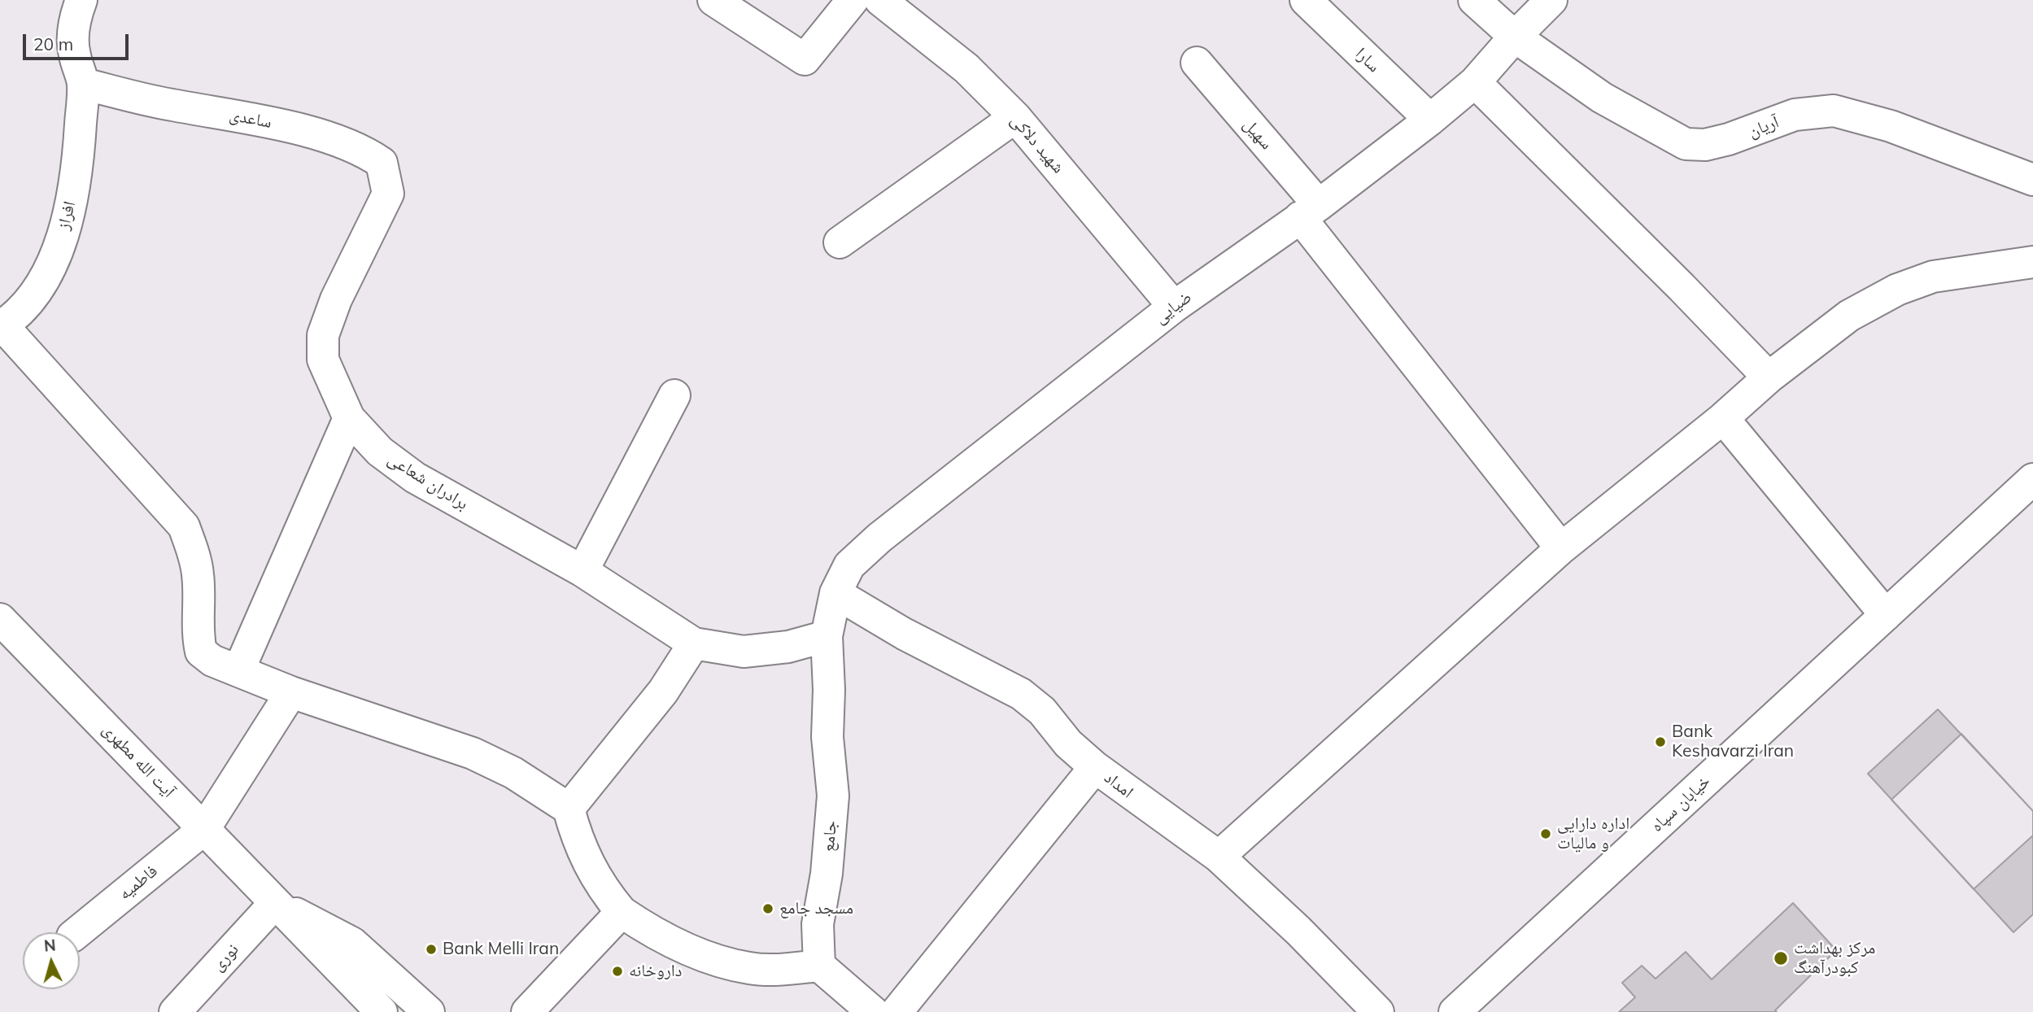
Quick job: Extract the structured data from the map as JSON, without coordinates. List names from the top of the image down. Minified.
{"streets":{"street":["سارا","ساعدی","آریان","سهیل","شهید دلاکی","افراز","ضیایی","برادران شعاعی","آیت الله مطهری","امداد","خیابان سپاه","جامع","فاطمیه","نوری"]},"crossings":[["سارا","ضیایی"],["ساعدی","افراز"],["ساعدی","برادران شعاعی"],["آریان","ضیایی"],["سهیل","ضیایی"],["شهید دلاکی","ضیایی"],["ضیایی","امداد"],["ضیایی","جامع"],["آیت الله مطهری","فاطمیه"],["آیت الله مطهری","نوری"]],"places":["Bank Keshavarzi Iran","اداره دارایی و مالیات","مسجد جامع","Bank Melli Iran","مرکز بهداشت کبودرآهنگ","داروخانه"],"scale_bar":"20 m","north":"top"}
